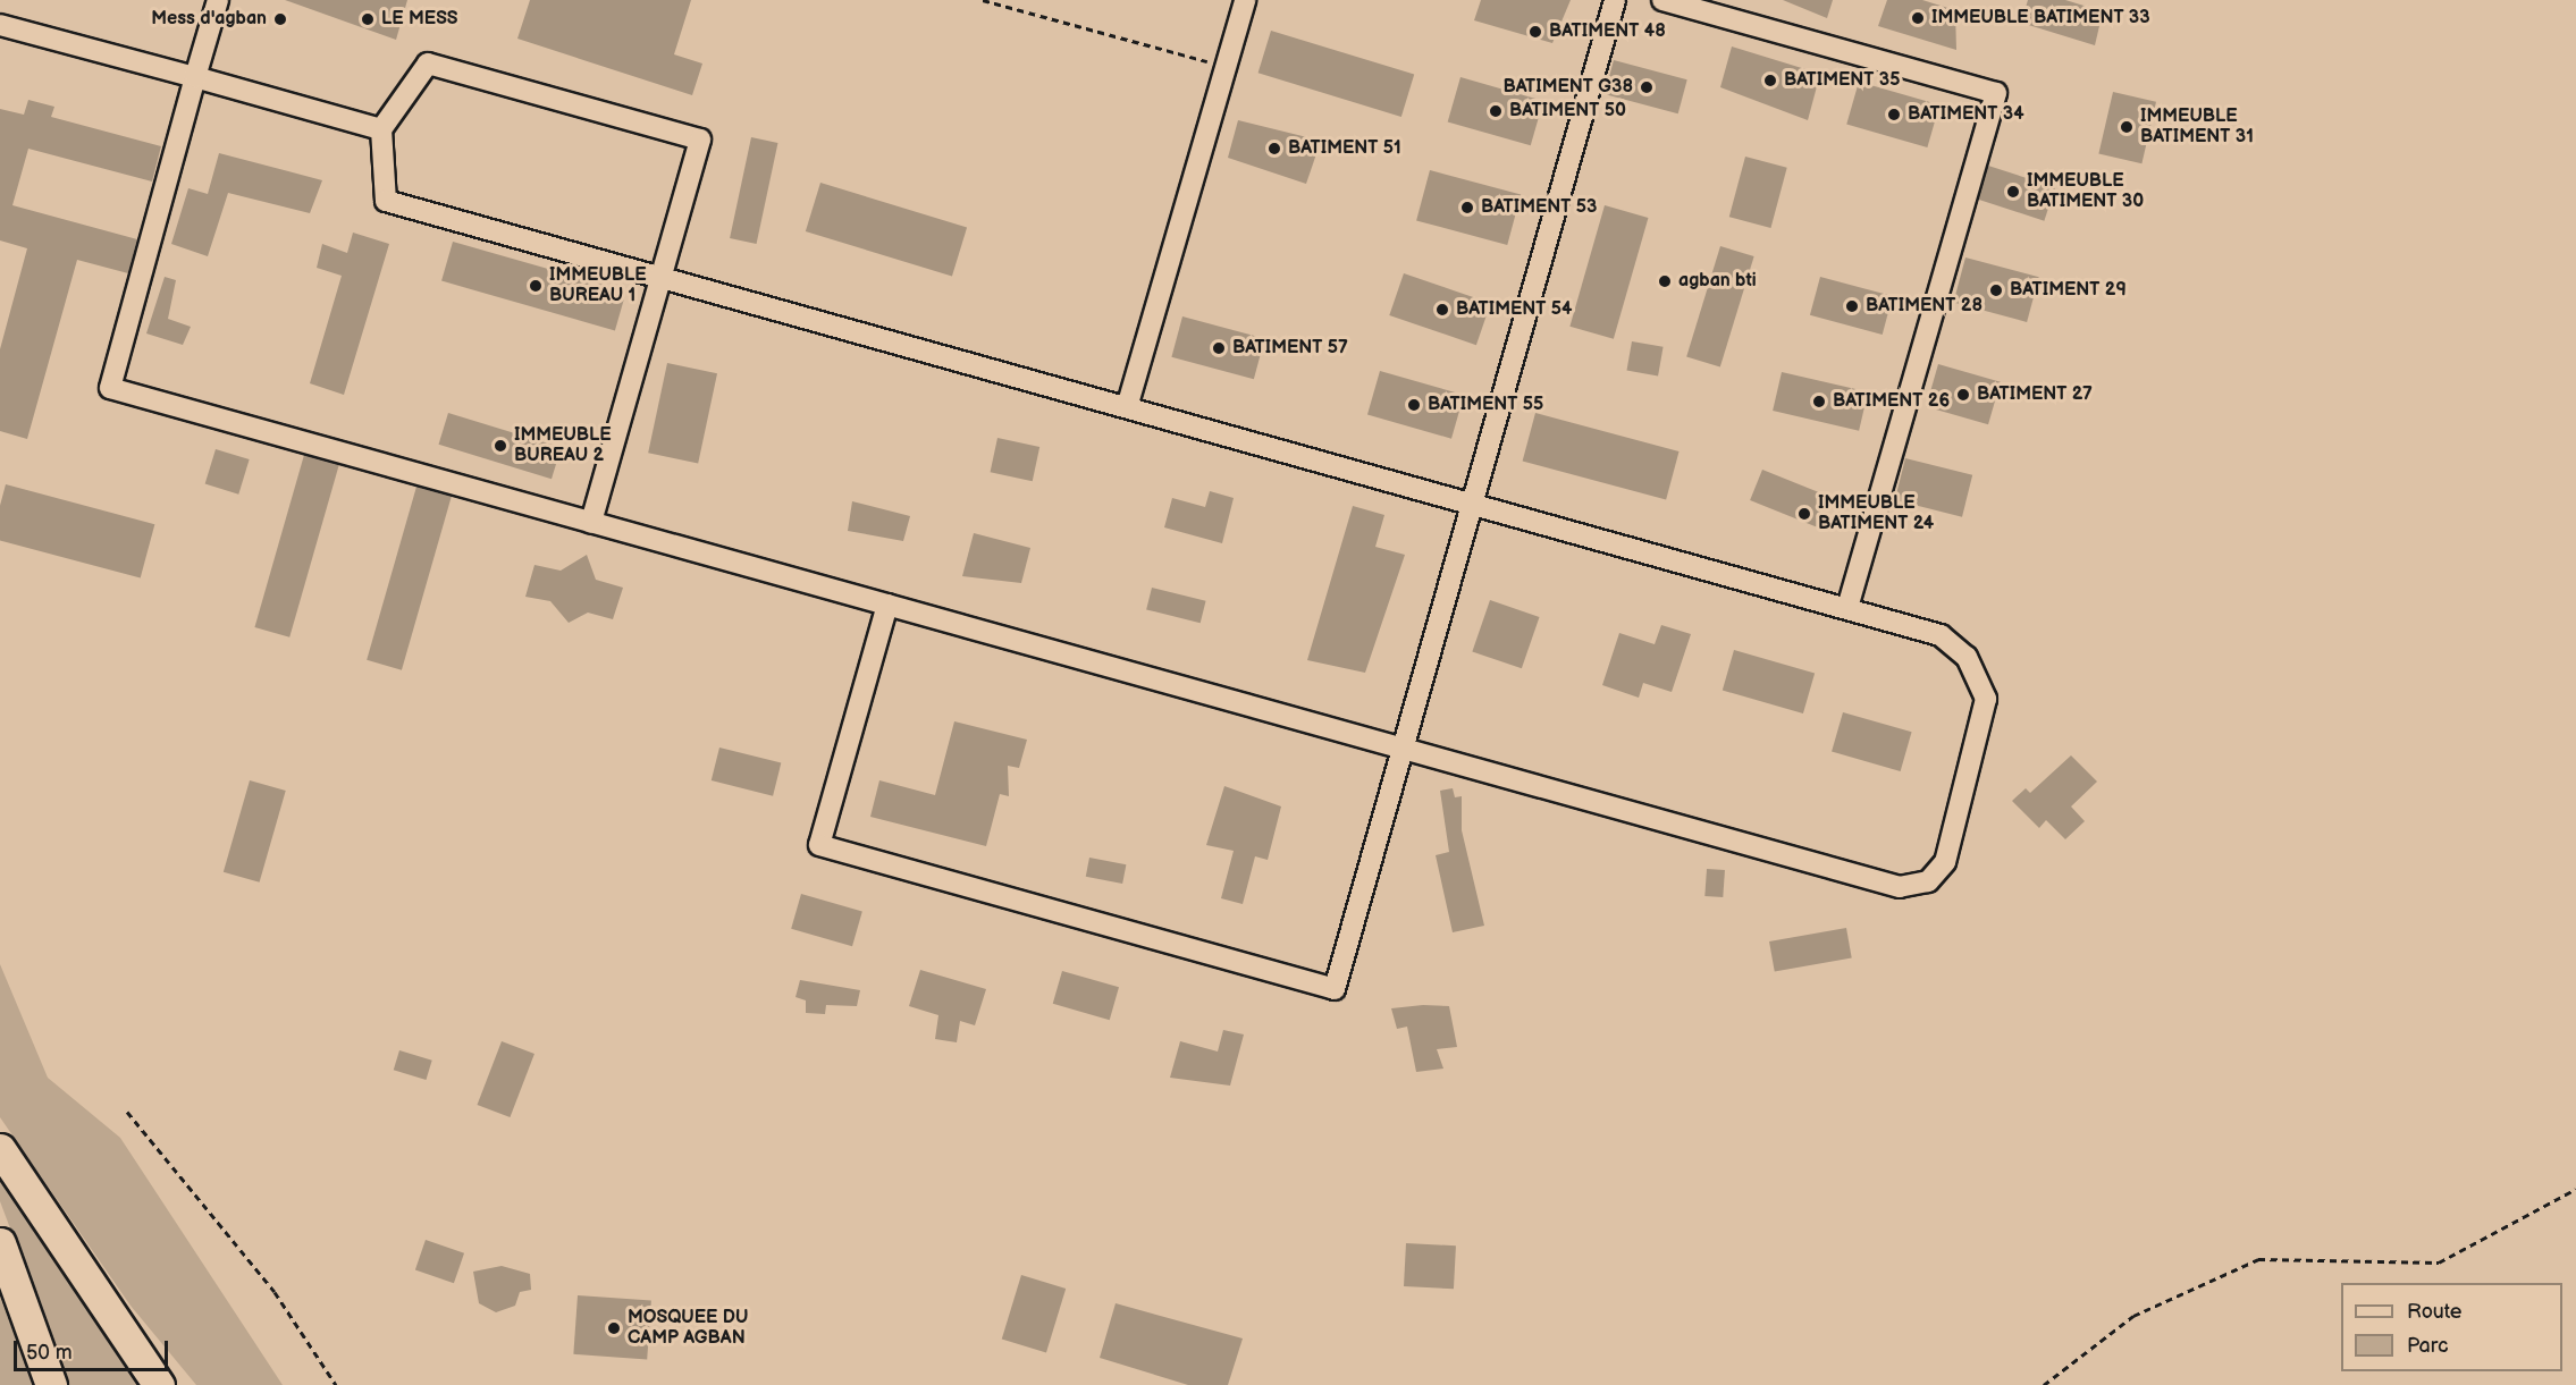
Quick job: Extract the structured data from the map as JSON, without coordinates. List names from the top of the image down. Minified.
{"places":["IMMEUBLE BATIMENT 33","Mess d'agban","LE MESS","BATIMENT 48","BATIMENT 35","BATIMENT G38","BATIMENT 50","BATIMENT 34","IMMEUBLE BATIMENT 31","BATIMENT 51","IMMEUBLE BATIMENT 30","BATIMENT 53","agban bti","IMMEUBLE BUREAU 1","BATIMENT 29","BATIMENT 28","BATIMENT 54","BATIMENT 57","BATIMENT 27","BATIMENT 26","BATIMENT 55","IMMEUBLE BUREAU 2","IMMEUBLE BATIMENT 24","MOSQUEE DU CAMP AGBAN"],"legend":["Route","Parc"],"scale_bar":"50 m"}
